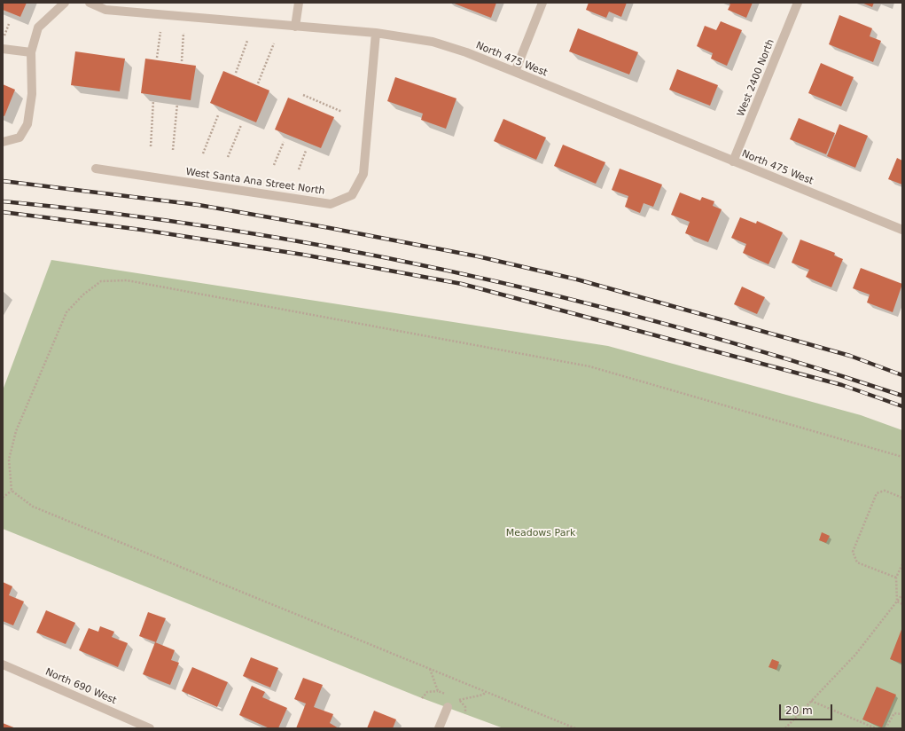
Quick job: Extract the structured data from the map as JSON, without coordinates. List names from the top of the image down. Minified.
{"streets":{"street":["North 475 West","West 2400 North","West Santa Ana Street North","North 690 West"]},"crossings":[["North 475 West","West 2400 North"],["North 475 West","West Santa Ana Street North"]],"parks":["Meadows Park"],"scale_bar":"20 m"}
